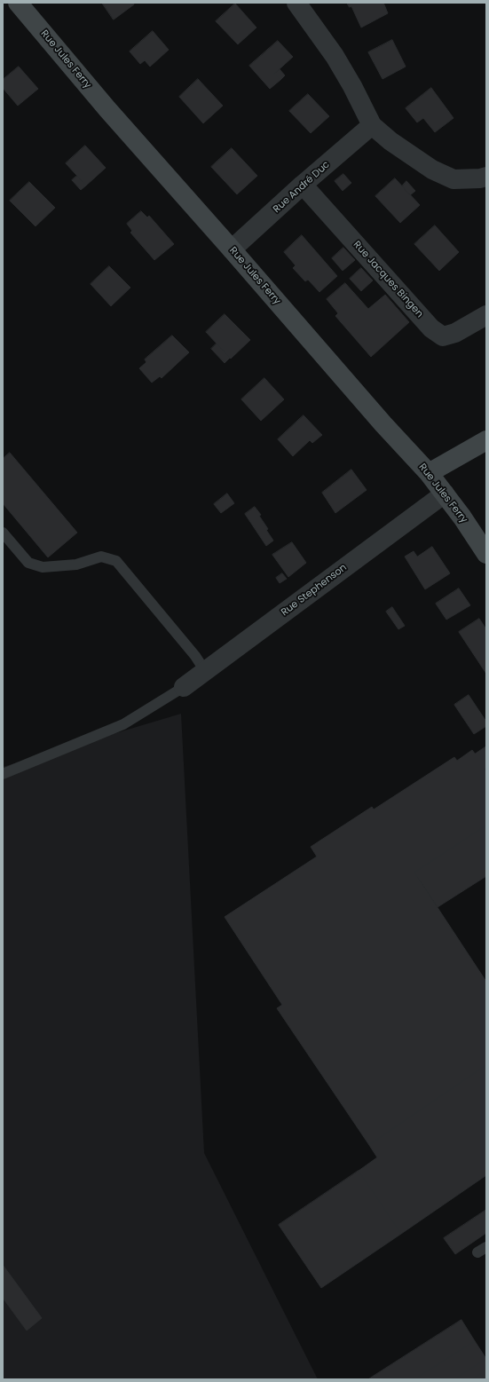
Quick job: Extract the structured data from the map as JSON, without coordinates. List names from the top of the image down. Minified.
{"streets":{"street":["Rue Jules Ferry","Rue André Duc","Rue Jacques Bingen","Rue Stephenson"]},"crossings":[["Rue Jules Ferry","Rue André Duc"],["Rue Jules Ferry","Rue Stephenson"],["Rue André Duc","Rue Jacques Bingen"]]}
